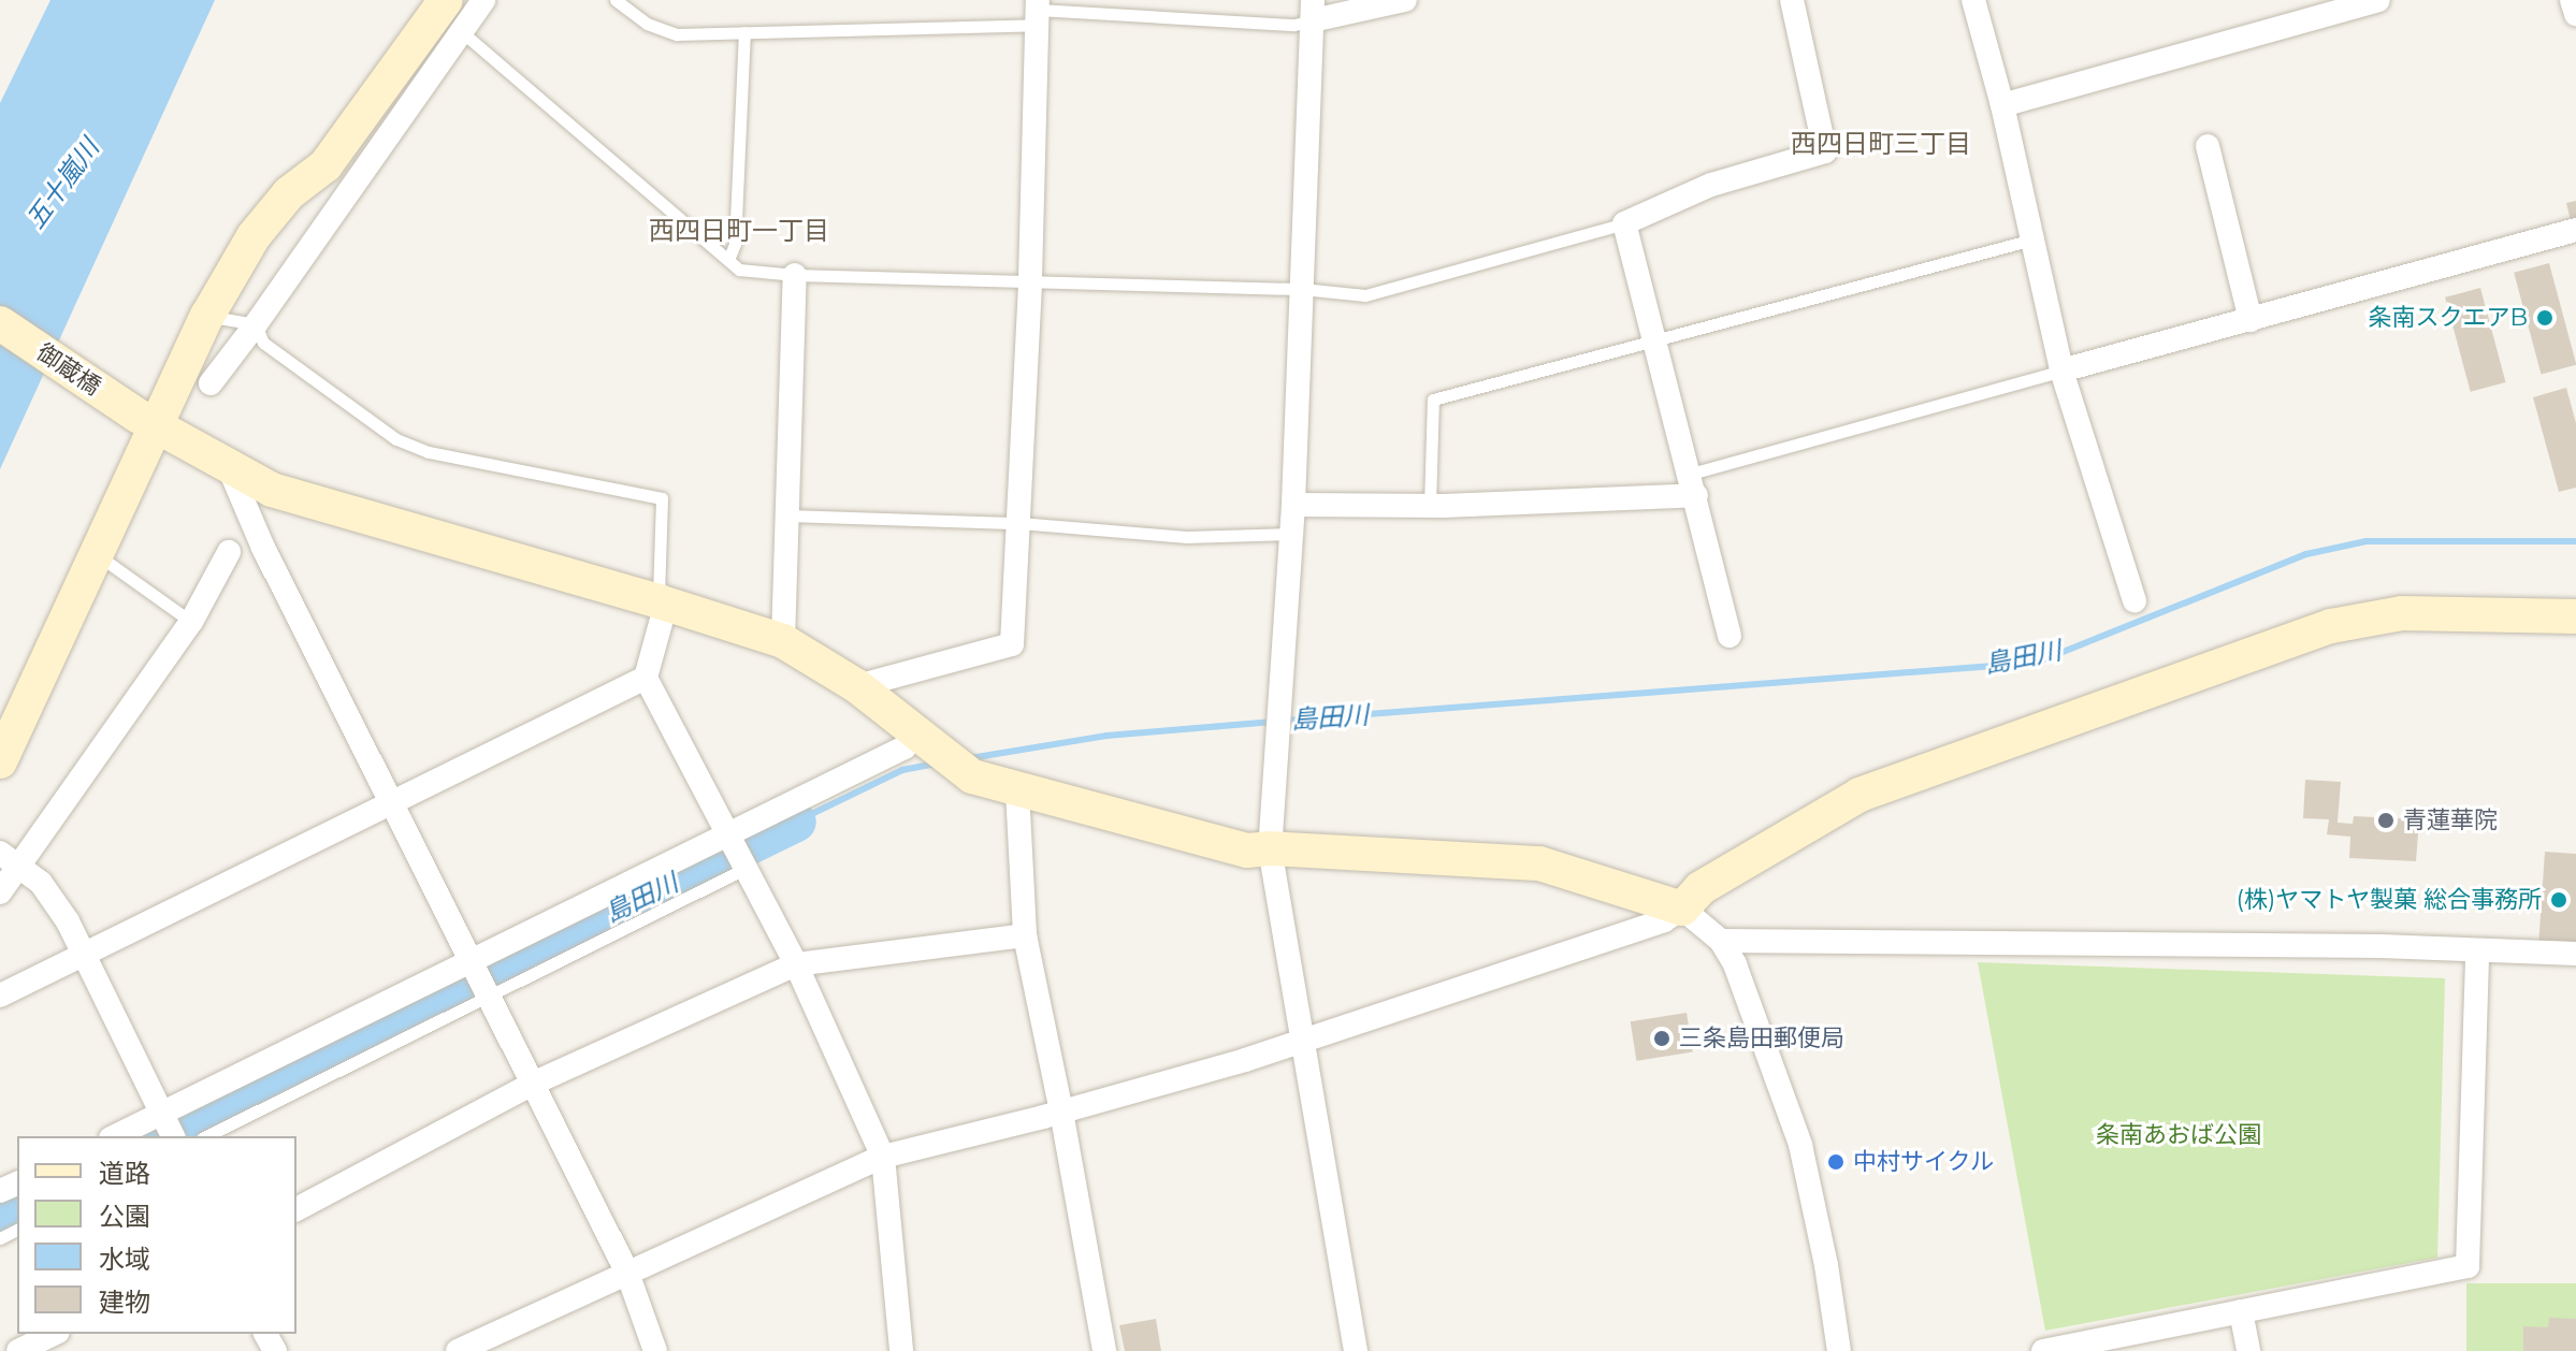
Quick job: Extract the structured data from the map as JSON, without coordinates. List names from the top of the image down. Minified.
{"streets":{"street":["御蔵橋"]},"districts":["西四日町三丁目","西四日町一丁目"],"water":["五十嵐川","島田川"],"parks":["条南あおば公園"],"places":["条南スクエアB","青蓮華院","(株)ヤマトヤ製菓 総合事務所","三条島田郵便局","中村サイクル"],"legend":["道路","公園","水域","建物"]}
